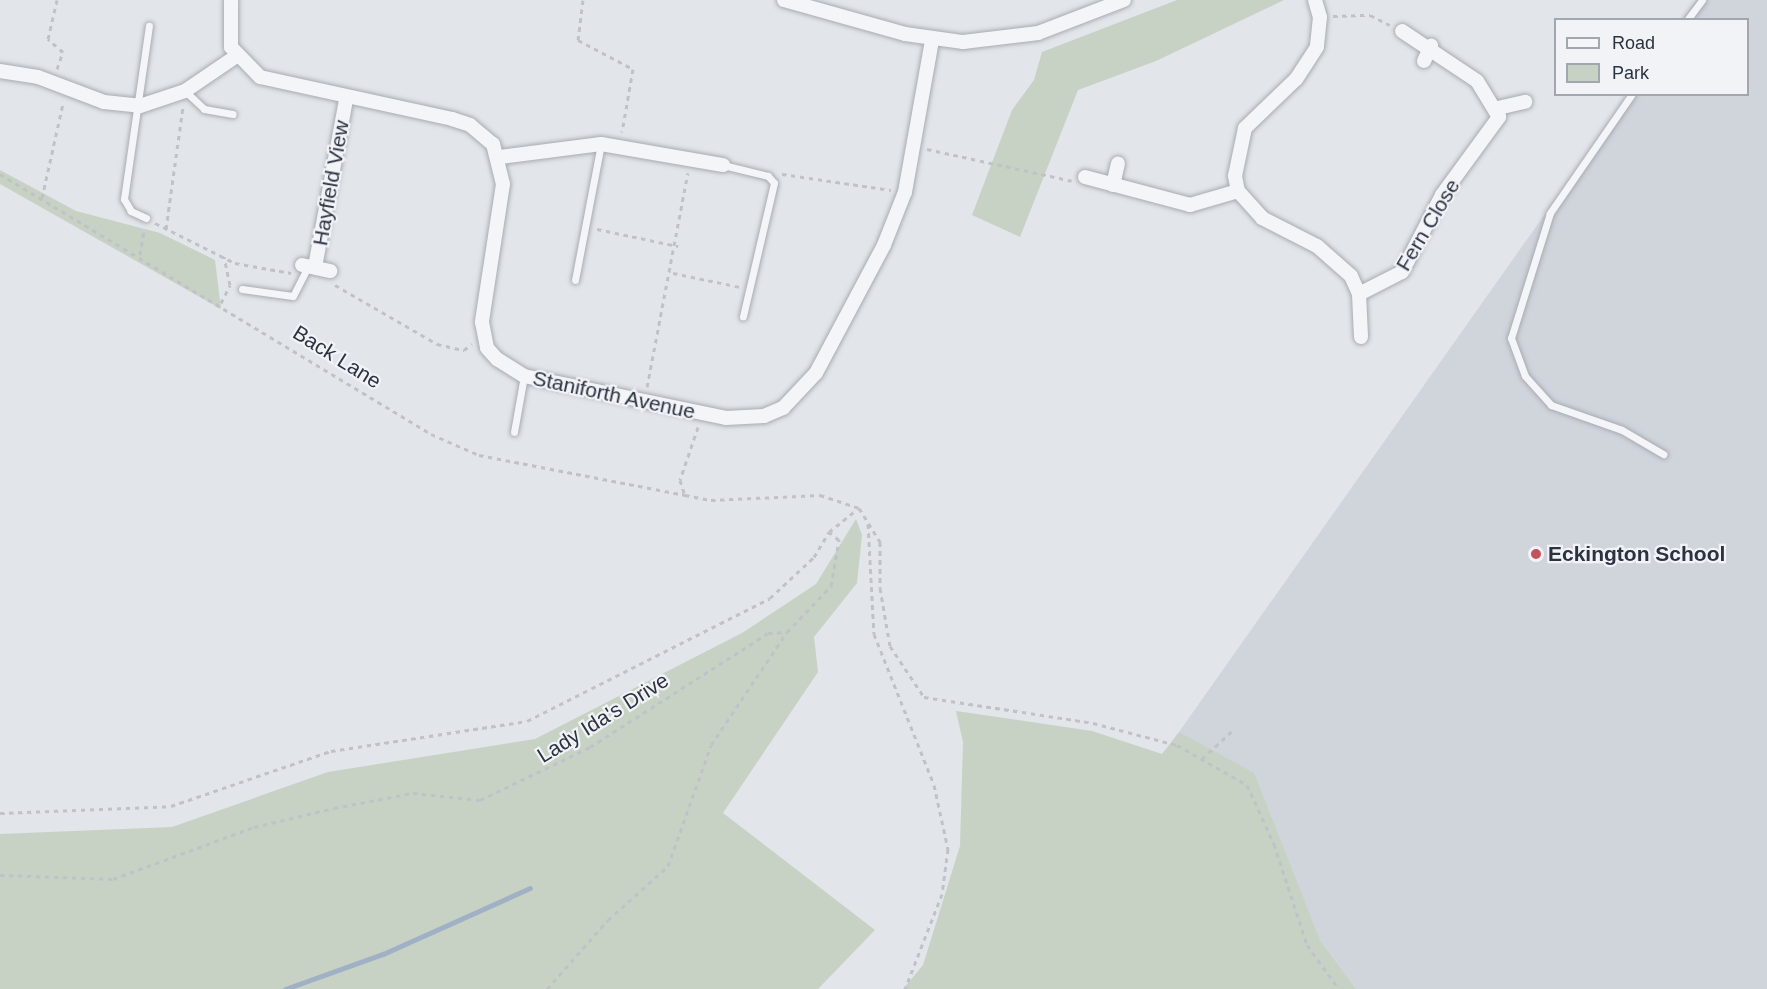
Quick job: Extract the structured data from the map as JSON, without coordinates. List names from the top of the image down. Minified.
{"streets":{"street":["Hayfield View","Fern Close","Staniforth Avenue"],"path":["Back Lane","Lady Ida's Drive"]},"places":["Eckington School"],"legend":["Road","Park"]}
